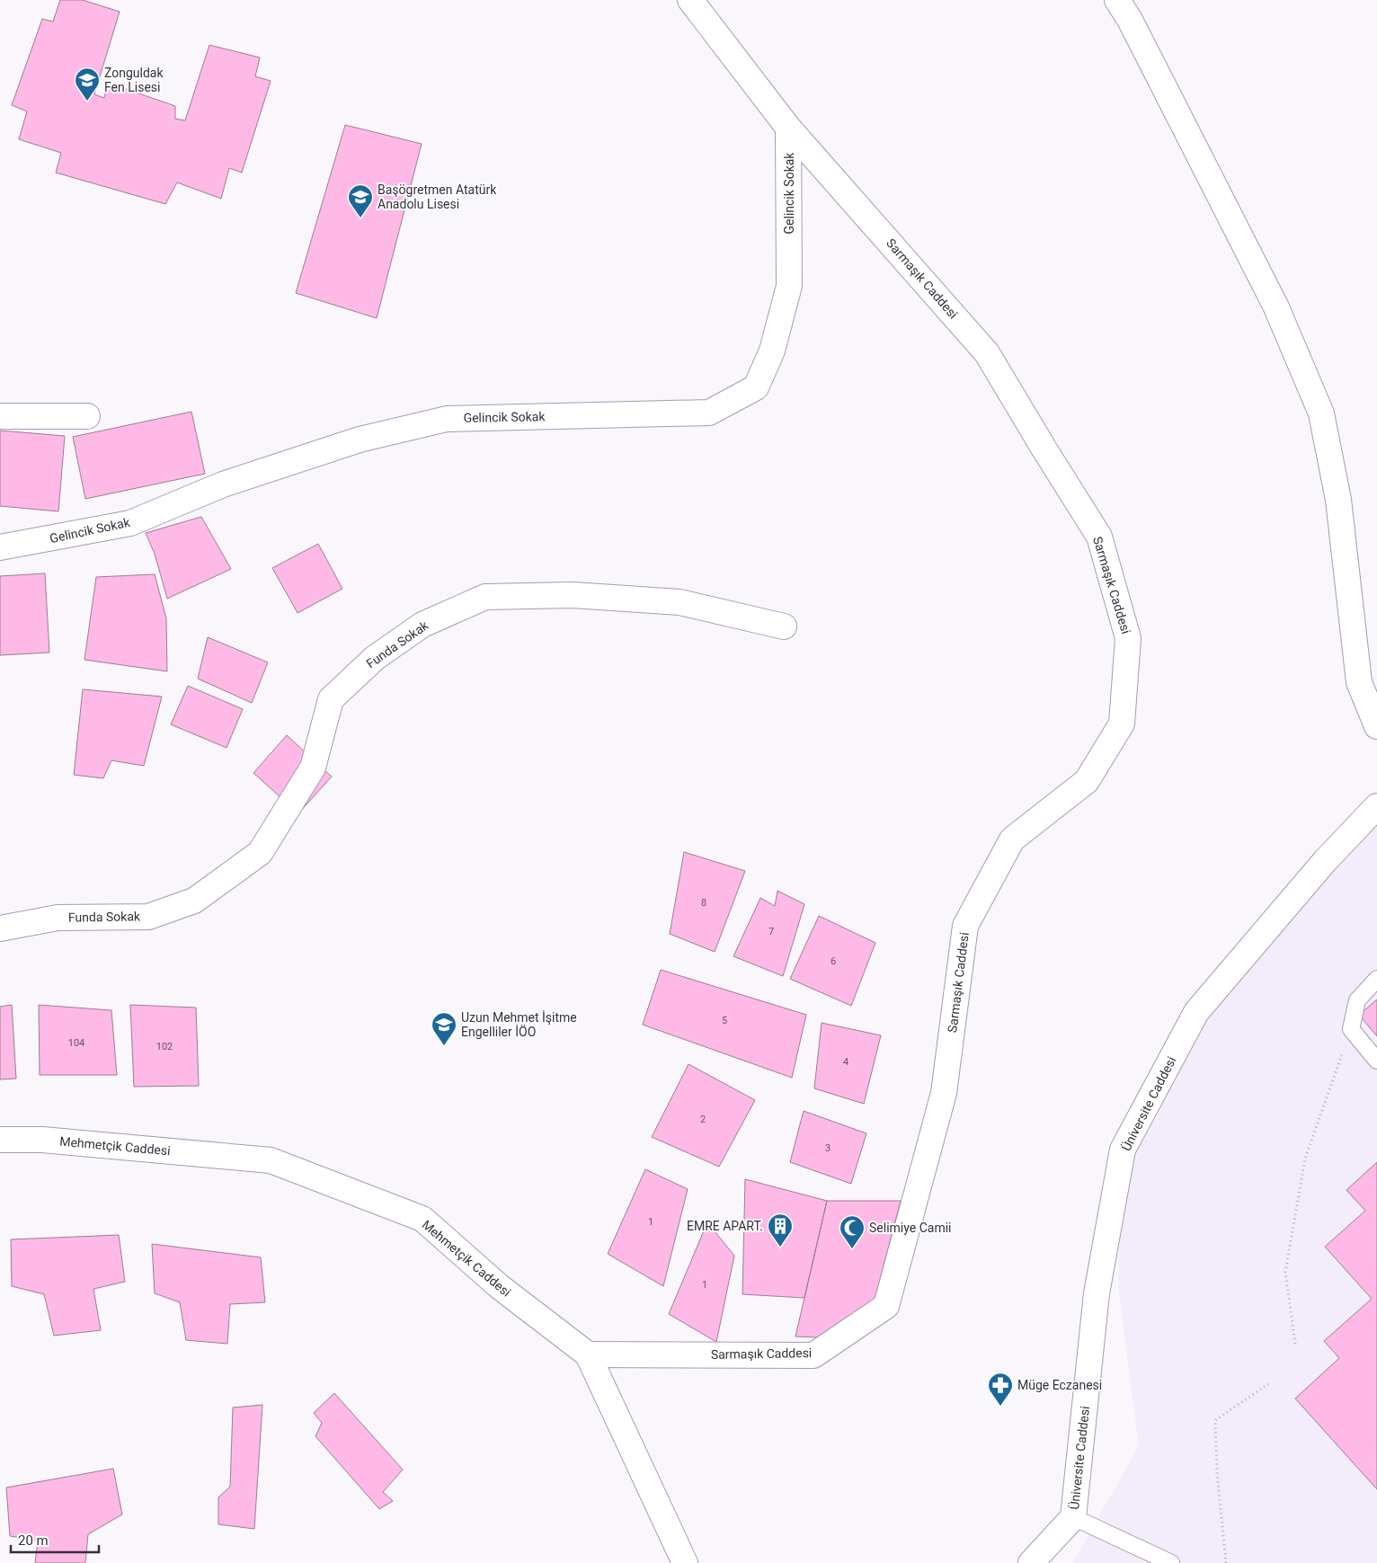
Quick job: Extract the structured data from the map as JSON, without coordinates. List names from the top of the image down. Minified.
{"streets":{"street":["Gelincik Sokak","Sarmaşık Caddesi","Funda Sokak","Üniversite Caddesi","Mehmetçik Caddesi"]},"crossings":[["Gelincik Sokak","Sarmaşık Caddesi"],["Sarmaşık Caddesi","Mehmetçik Caddesi"]],"places":{"school or university":["Zonguldak Fen Lisesi","Başögretmen Atatürk Anadolu Lisesi","Uzun Mehmet İşitme Engelliler İÖO"],"building":["EMRE APART."],"mosque":["Selimiye Camii"],"pharmacy":["Müge Eczanesi"]},"house_numbers":["8","7","6","5","104","102","4","2","3","1","1"],"scale_bar":"20 m"}
